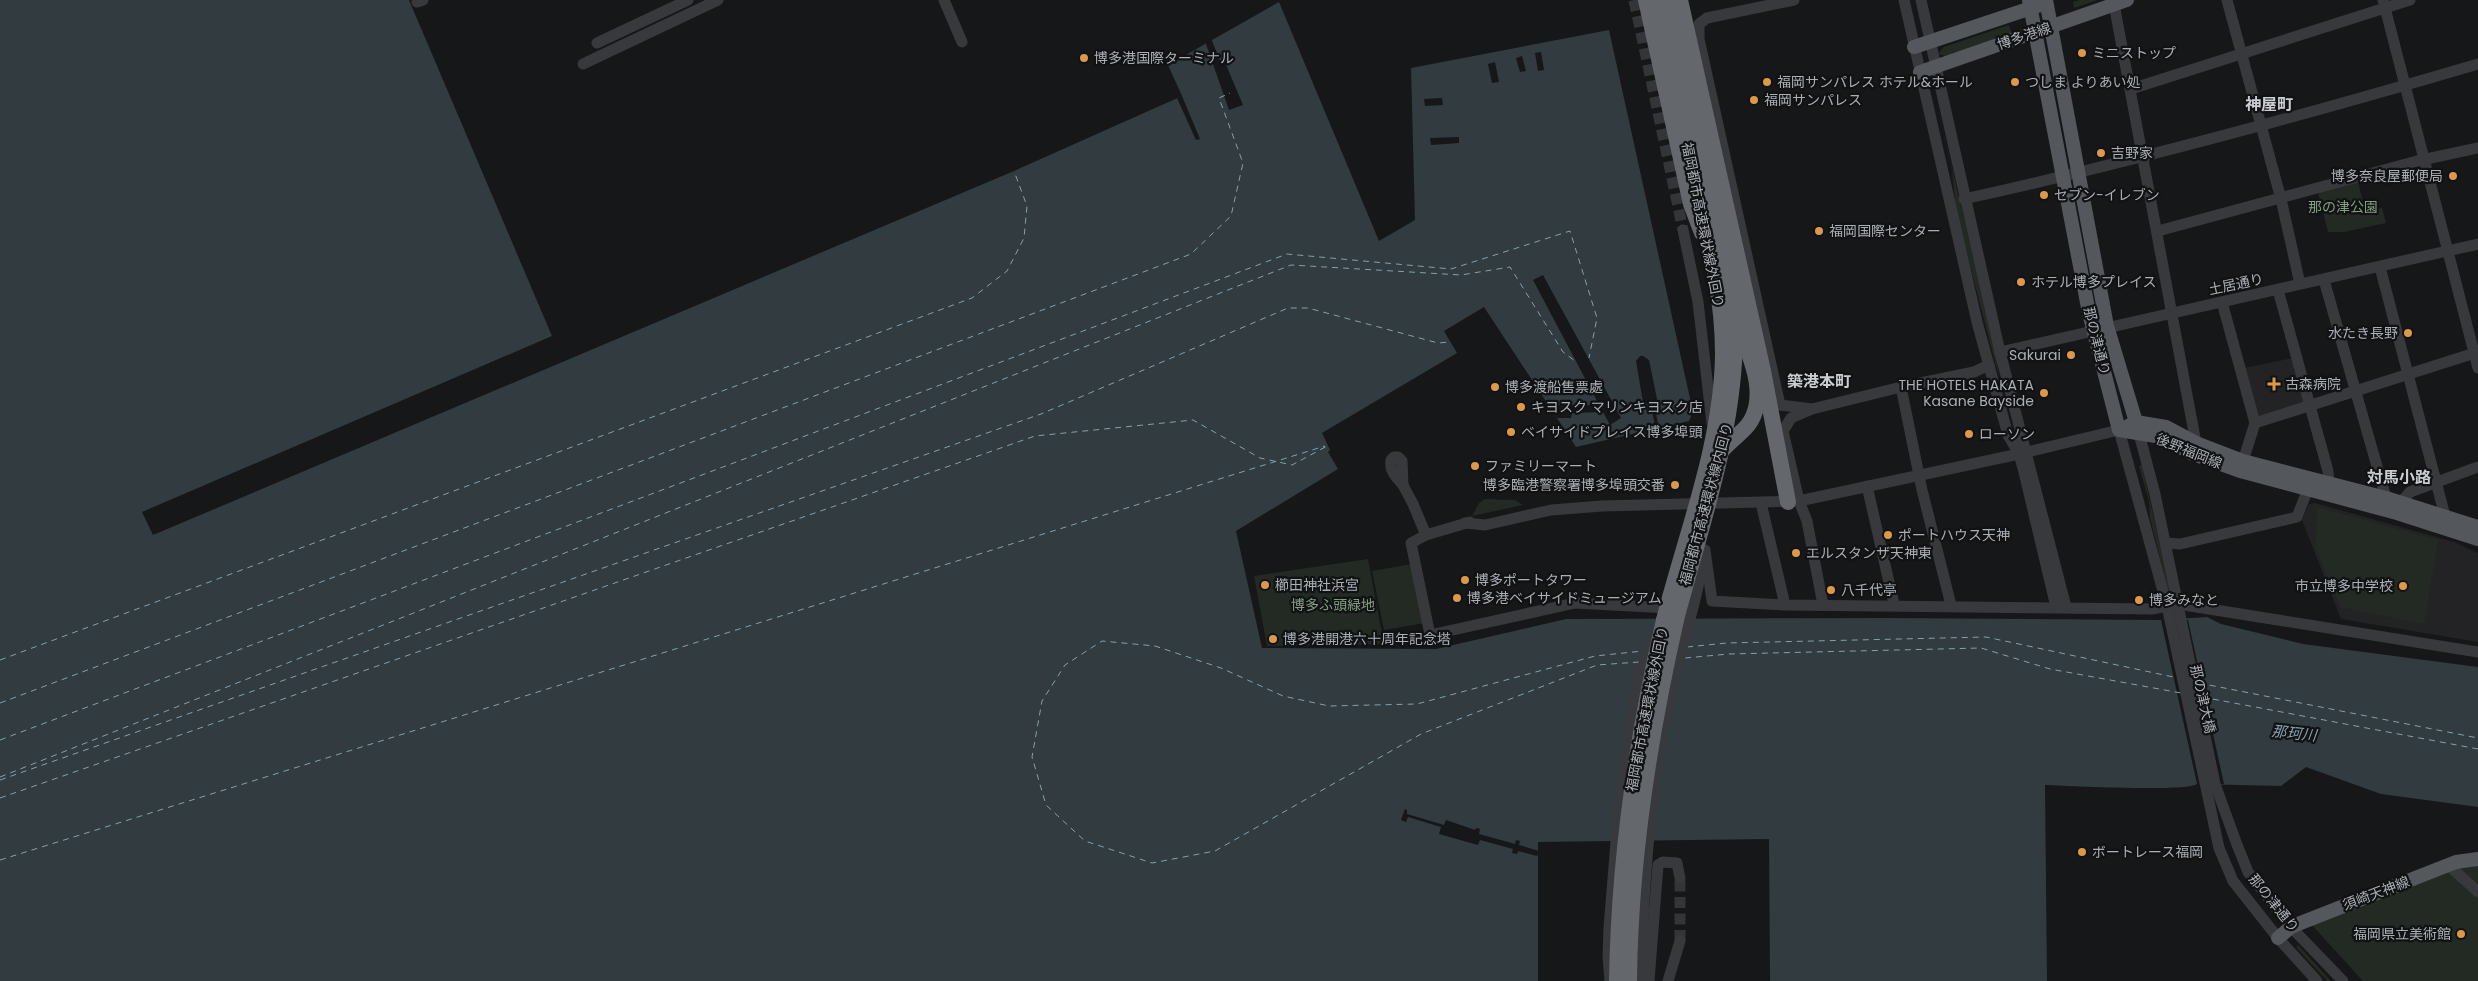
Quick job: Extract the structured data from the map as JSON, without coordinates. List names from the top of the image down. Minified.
{"streets":{"highway":["福岡都市高速環状線外回り","福岡都市高速環状線内回り"],"main road":["博多港線","那の津通り","後野福岡線","須崎天神線"],"street":["土居通り","那の津大橋"]},"crossings":[["博多港線","那の津通り"],["土居通り","那の津通り"],["那の津通り","後野福岡線"],["那の津通り","那の津大橋"],["那の津通り","須崎天神線"]],"districts":["神屋町","築港本町","対馬小路"],"water":["那珂川"],"parks":["那の津公園","博多ふ頭緑地"],"places":{"other":["ミニストップ","博多港国際ターミナル","福岡サンパレス ホテル&ホール","つしま よりあい処","福岡サンパレス","吉野家","博多奈良屋郵便局","セブン-イレブン","福岡国際センター","ホテル博多プレイス","水たき長野","Sakurai","博多渡船售票處","THE HOTELS HAKATA Kasane Bayside","キヨスク マリンキヨスク店","ベイサイドプレイス博多埠頭","ローソン","ファミリーマート","博多臨港警察署博多埠頭交番","ポートハウス天神","エルスタンザ天神東","博多ポートタワー","櫛田神社浜宮","市立博多中学校","八千代亭","博多港ベイサイドミュージアム","博多みなと","博多港開港六十周年記念塔","ボートレース福岡","福岡県立美術館"],"health":["古森病院"]}}
